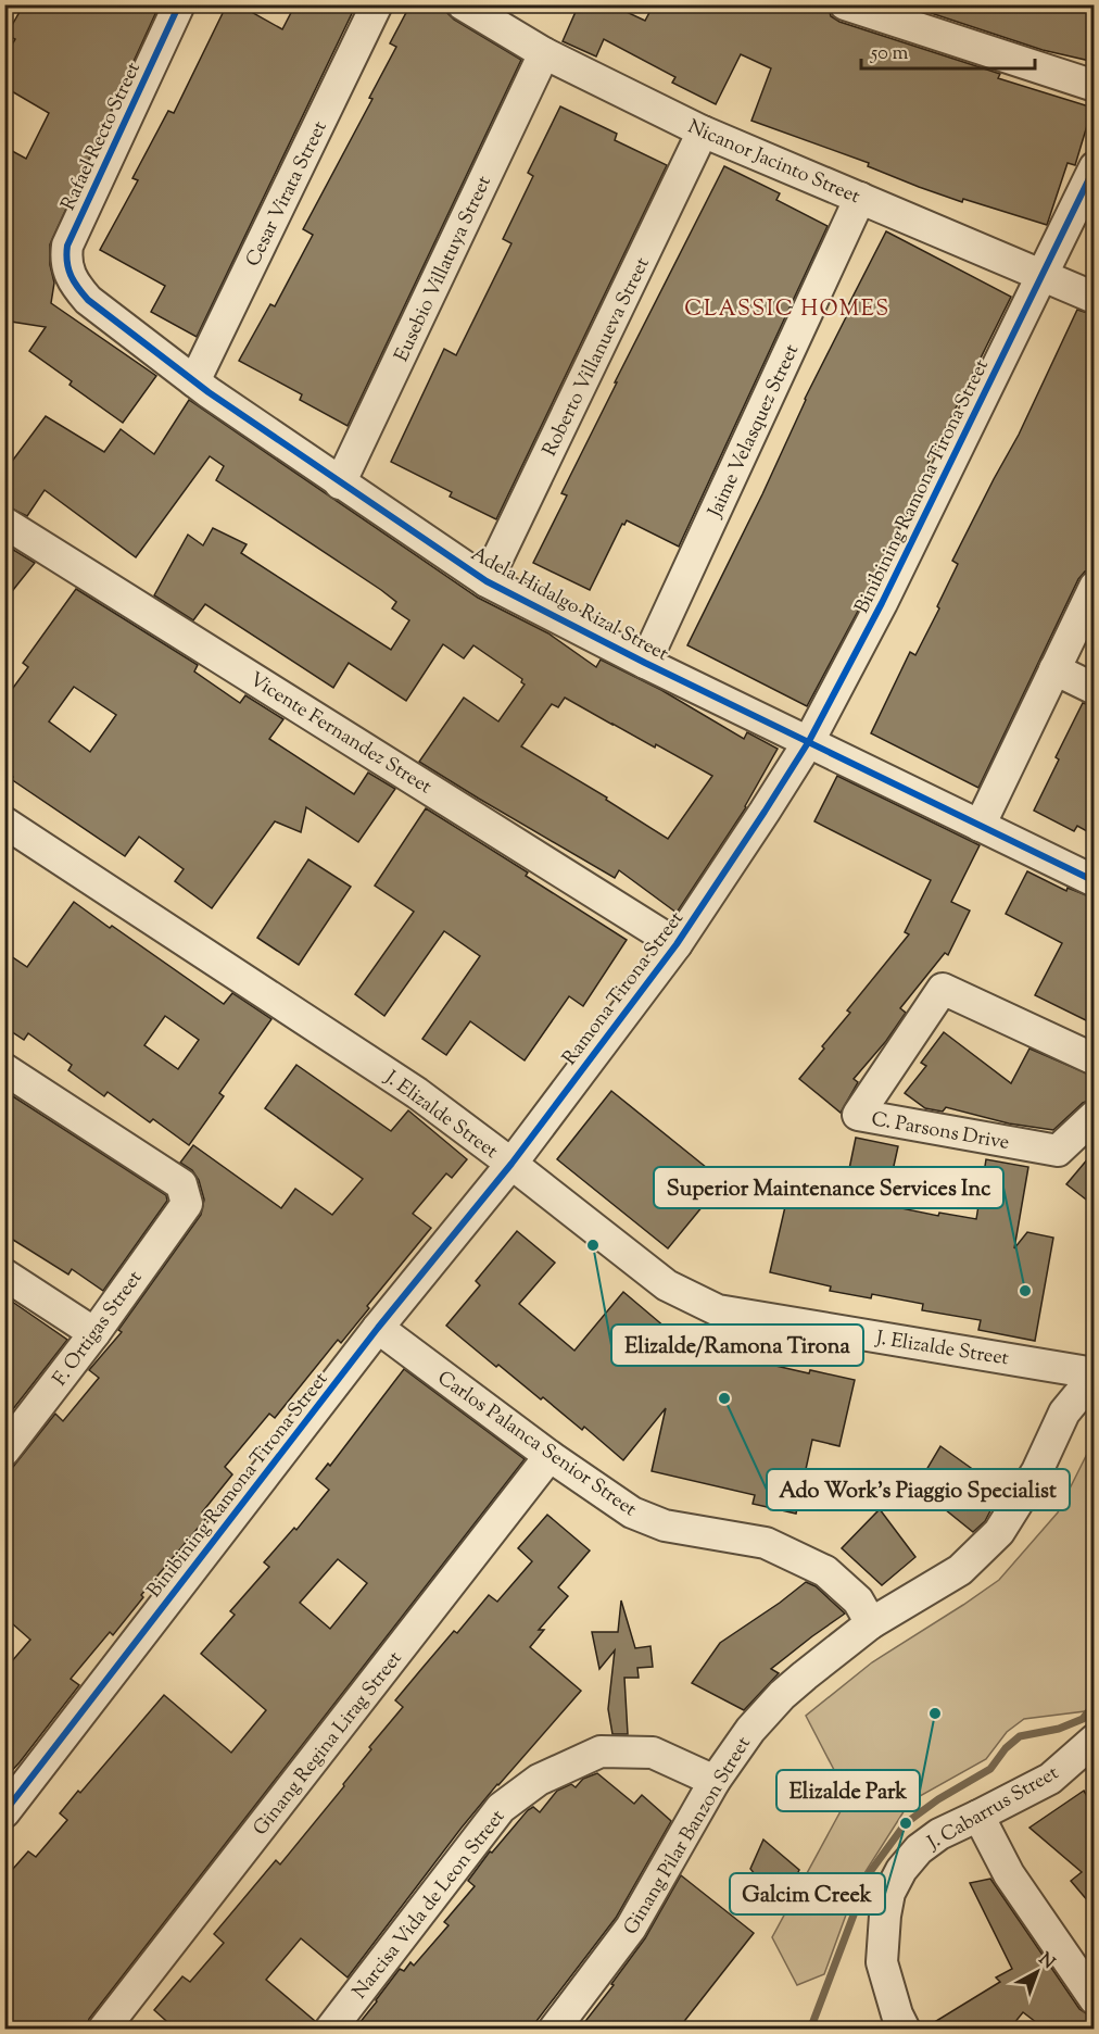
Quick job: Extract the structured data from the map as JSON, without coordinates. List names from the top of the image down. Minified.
{"streets":{"street":["Rafael Recto Street","Nicanor Jacinto Street","Cesar Virata Street","Eusebio Villatuya Street","Roberto Villanueva Street","Jaime Velasquez Street","Binibining Ramona Tirona Street","Adela Hidalgo Rizal Street","Vicente Fernandez Street","Ramona Tirona Street","J. Elizalde Street","C. Parsons Drive","F. Ortigas Street","Carlos Palanca Senior Street","Ginang Regina Lirag Street","J. Cabarrus Street","Ginang Pilar Banzon Street","Narcisa Vida de Leon Street"]},"crossings":[["Rafael Recto Street","Adela Hidalgo Rizal Street"],["Nicanor Jacinto Street","Eusebio Villatuya Street"],["Nicanor Jacinto Street","Roberto Villanueva Street"],["Nicanor Jacinto Street","Jaime Velasquez Street"],["Nicanor Jacinto Street","Binibining Ramona Tirona Street"],["Cesar Virata Street","Adela Hidalgo Rizal Street"],["Eusebio Villatuya Street","Adela Hidalgo Rizal Street"],["Roberto Villanueva Street","Adela Hidalgo Rizal Street"],["Jaime Velasquez Street","Adela Hidalgo Rizal Street"],["Binibining Ramona Tirona Street","Adela Hidalgo Rizal Street"],["Binibining Ramona Tirona Street","Ramona Tirona Street"],["Binibining Ramona Tirona Street","J. Elizalde Street"],["Binibining Ramona Tirona Street","Carlos Palanca Senior Street"],["Vicente Fernandez Street","Ramona Tirona Street"],["Ramona Tirona Street","J. Elizalde Street"],["J. Elizalde Street","Ginang Pilar Banzon Street"],["Carlos Palanca Senior Street","Ginang Regina Lirag Street"],["Carlos Palanca Senior Street","Ginang Pilar Banzon Street"],["Ginang Pilar Banzon Street","Narcisa Vida de Leon Street"]],"districts":["CLASSIC HOMES"],"places":["Elizalde/Ramona Tirona","Superior Maintenance Services Inc","Ado Work's Piaggio Specialist","Elizalde Park","Galcim Creek"],"scale_bar":"50 m","north":"top right"}
